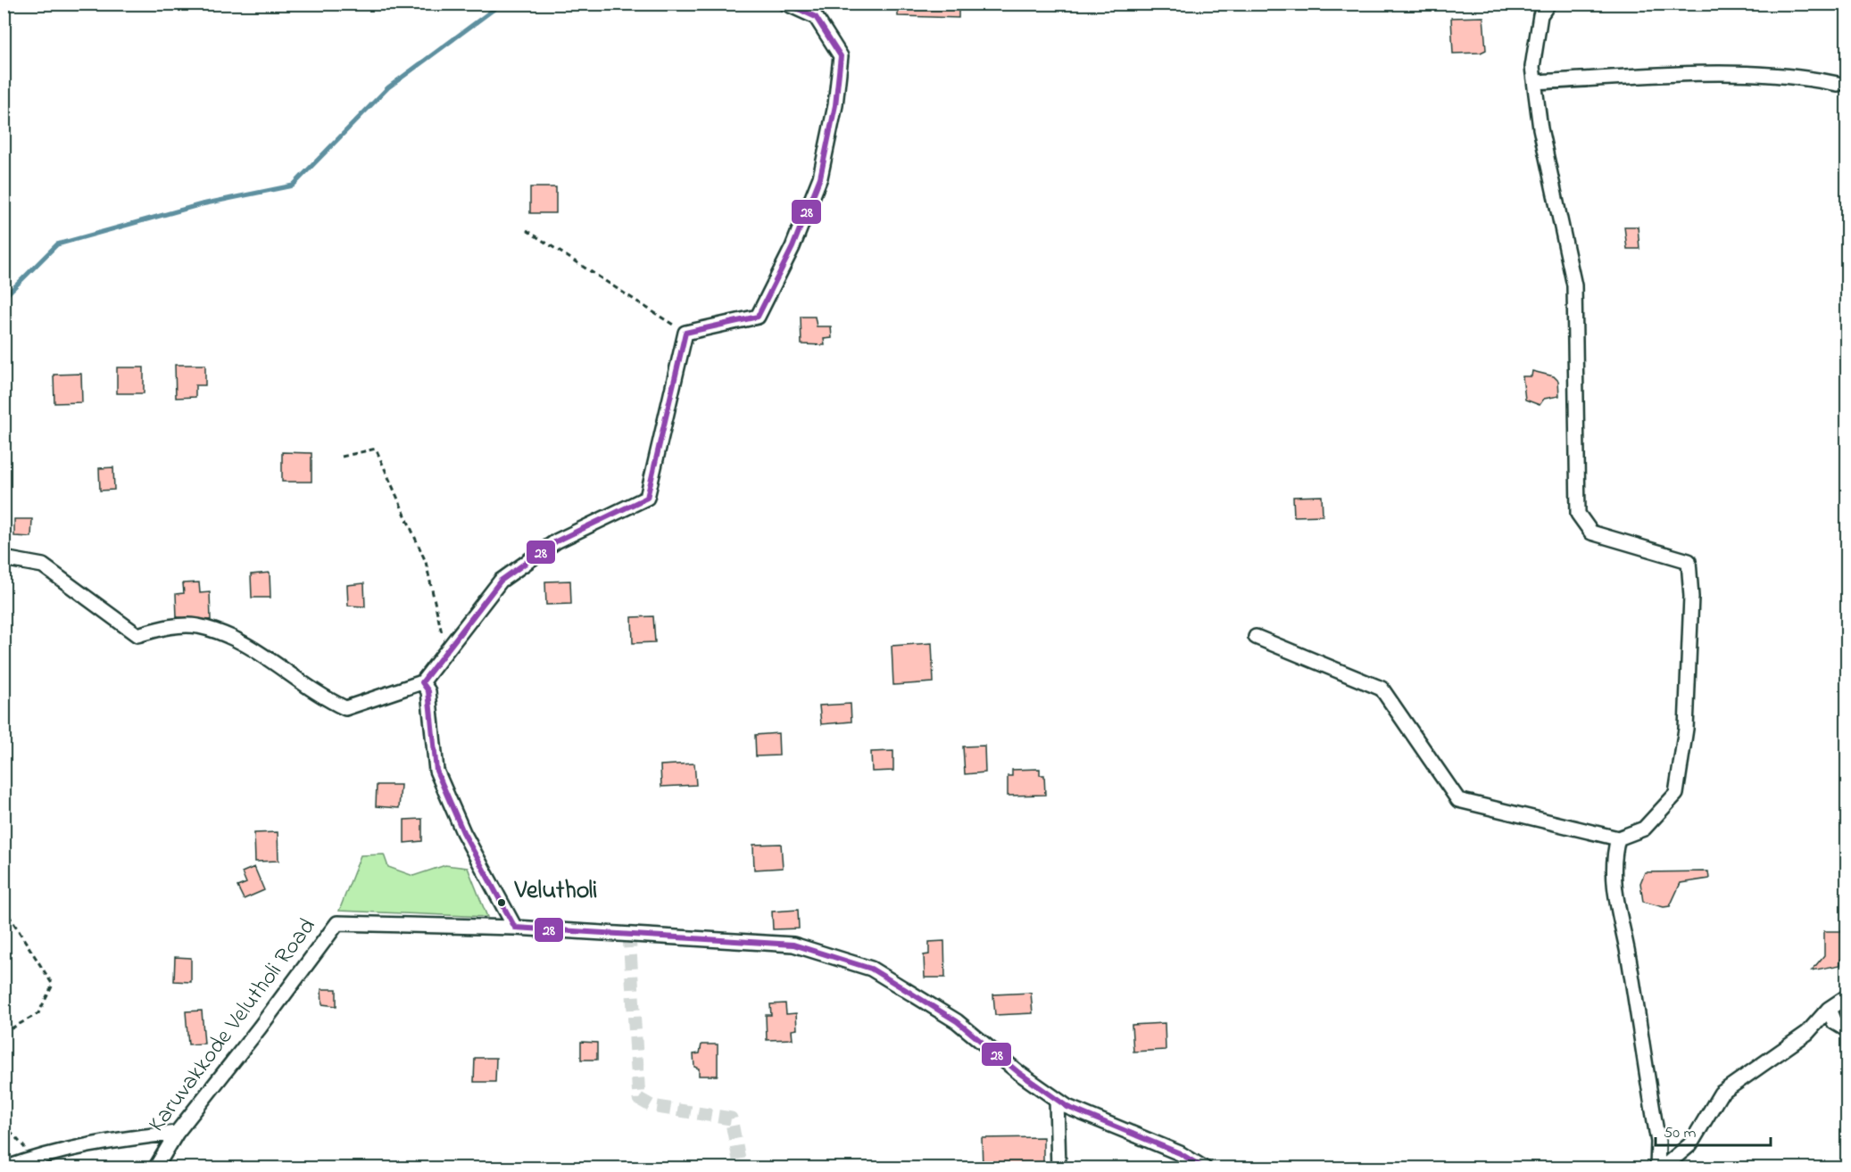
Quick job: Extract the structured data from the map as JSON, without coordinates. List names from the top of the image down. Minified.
{"streets":{"street":["Karuvakkode Velutholi Road"]},"districts":["Velutholi"],"lines":["transit line 28"],"scale_bar":"50 m"}
